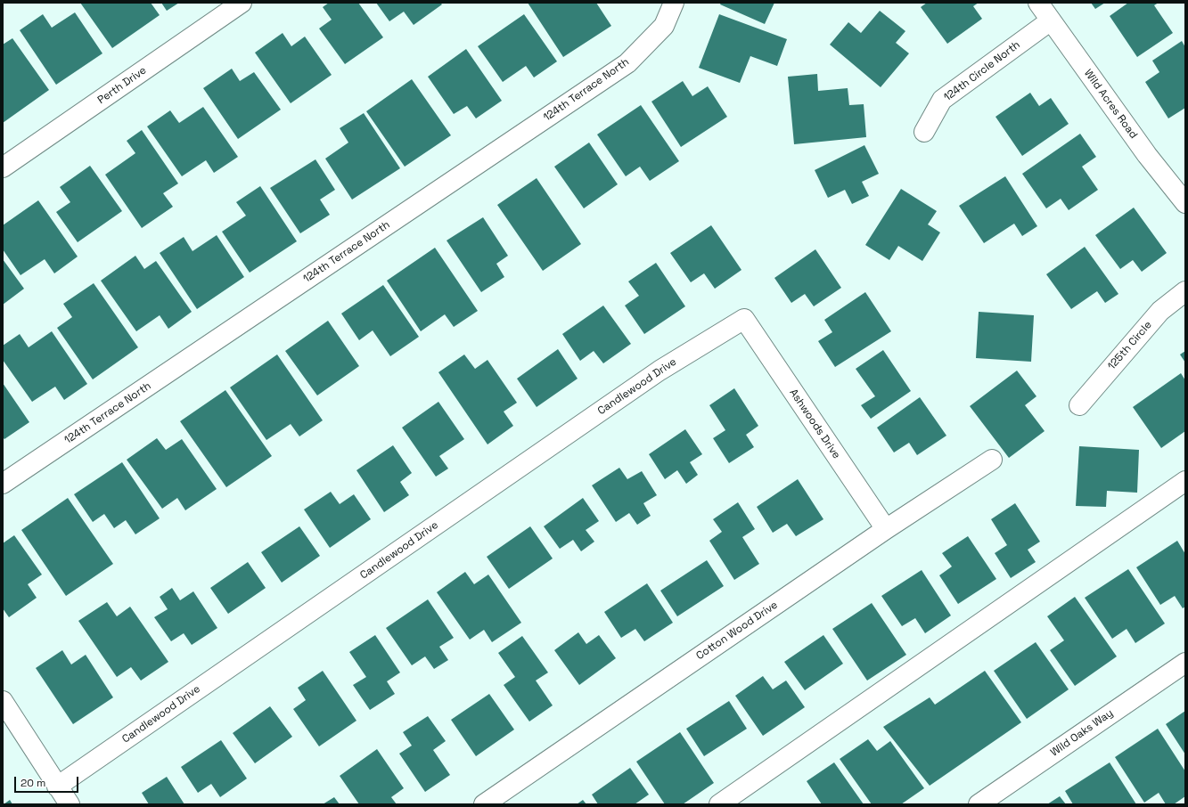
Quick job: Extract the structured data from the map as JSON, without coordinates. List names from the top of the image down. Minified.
{"streets":{"street":["124th Circle North","Perth Drive","124th Terrace North","Wild Acres Road","125th Circle","Candlewood Drive","Ashwoods Drive","Cotton Wood Drive","Wild Oaks Way"]},"crossings":[["124th Circle North","Wild Acres Road"],["Candlewood Drive","Ashwoods Drive"],["Ashwoods Drive","Cotton Wood Drive"]],"scale_bar":"20 m"}
